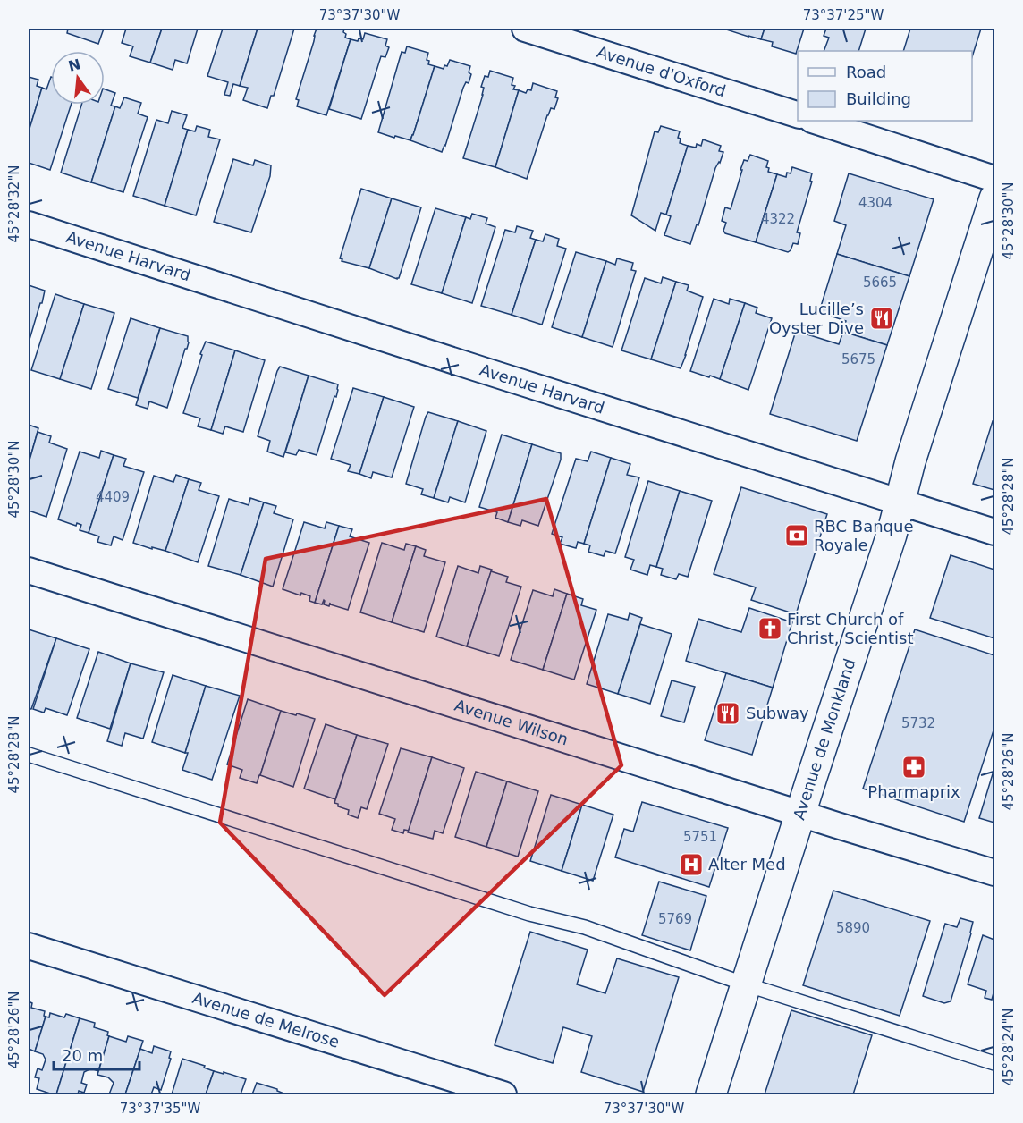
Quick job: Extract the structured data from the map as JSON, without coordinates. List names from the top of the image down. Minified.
{"streets":{"street":["Avenue d'Oxford","Avenue Harvard","Avenue Wilson","Avenue de Monkland","Avenue de Melrose"]},"crossings":[["Avenue Harvard","Avenue de Monkland"],["Avenue Wilson","Avenue de Monkland"]],"places":{"restaurant":["Lucille’s Oyster Dive","Subway"],"bank":["RBC Banque Royale"],"church":["First Church of Christ, Scientist"],"pharmacy":["Pharmaprix"],"hospital":["Alter Med"]},"house_numbers":["4304","4322","5665","5675","4409","5732","5751","5769","5890"],"legend":["Road","Building"],"scale_bar":"20 m","north":"top","coordinates":["73°37'30\"W","73°37'25\"W","45°28'32\"N","45°28'30\"N","45°28'28\"N","45°28'26\"N","45°28'24\"N","73°37'35\"W"]}
